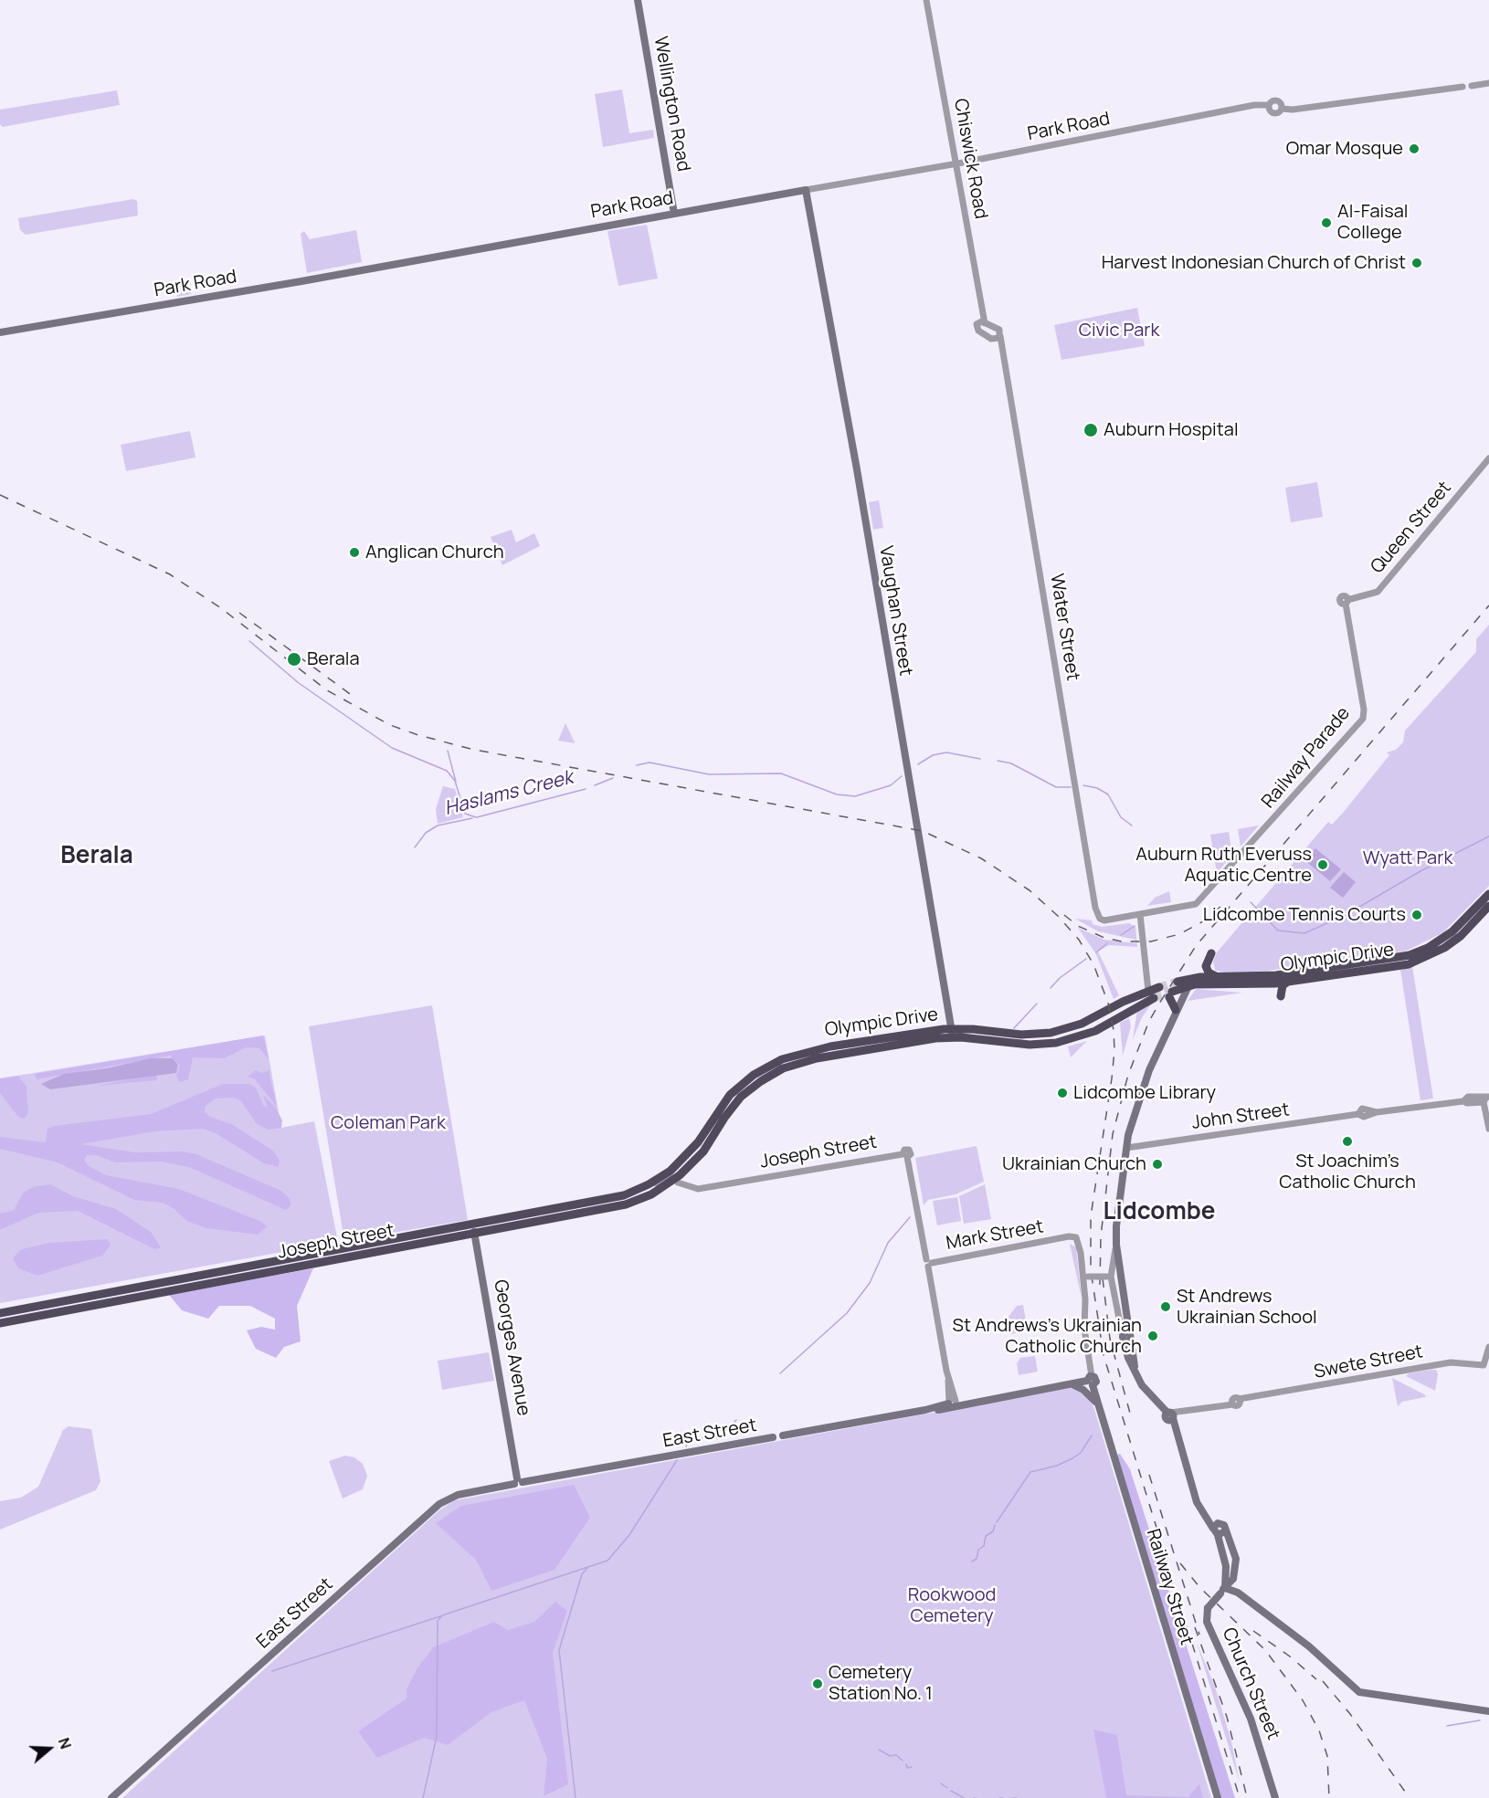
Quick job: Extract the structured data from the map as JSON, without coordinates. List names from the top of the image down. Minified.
{"streets":{"highway":["Olympic Drive","Joseph Street","Georges Avenue"],"main road":["Wellington Road","Park Road","Vaughan Street","East Street","Railway Street","Church Street"],"street":["Chiswick Road","Queen Street","Water Street","Railway Parade","John Street","Mark Street","Swete Street"]},"crossings":[["Wellington Road","Park Road"],["Park Road","Chiswick Road"],["Park Road","Vaughan Street"],["Chiswick Road","Water Street"],["Queen Street","Railway Parade"],["Vaughan Street","Olympic Drive"],["Water Street","Railway Parade"],["Olympic Drive","Joseph Street"],["Joseph Street","Mark Street"],["Joseph Street","Georges Avenue"],["Mark Street","Railway Street"],["Georges Avenue","East Street"],["East Street","Railway Street"]],"districts":["Berala","Lidcombe"],"water":["Haslams Creek"],"parks":["Civic Park","Wyatt Park","Coleman Park","Rookwood Cemetery"],"places":["Omar Mosque","Al-Faisal College","Harvest Indonesian Church of Christ","Auburn Hospital","Anglican Church","Berala","Auburn Ruth Everuss Aquatic Centre","Lidcombe Tennis Courts","Lidcombe Library","St Joachim’s Catholic Church","Ukrainian Church","St Andrews Ukrainian School","St Andrews’s Ukrainian Catholic Church","Cemetery Station No. 1"],"north":"right"}
